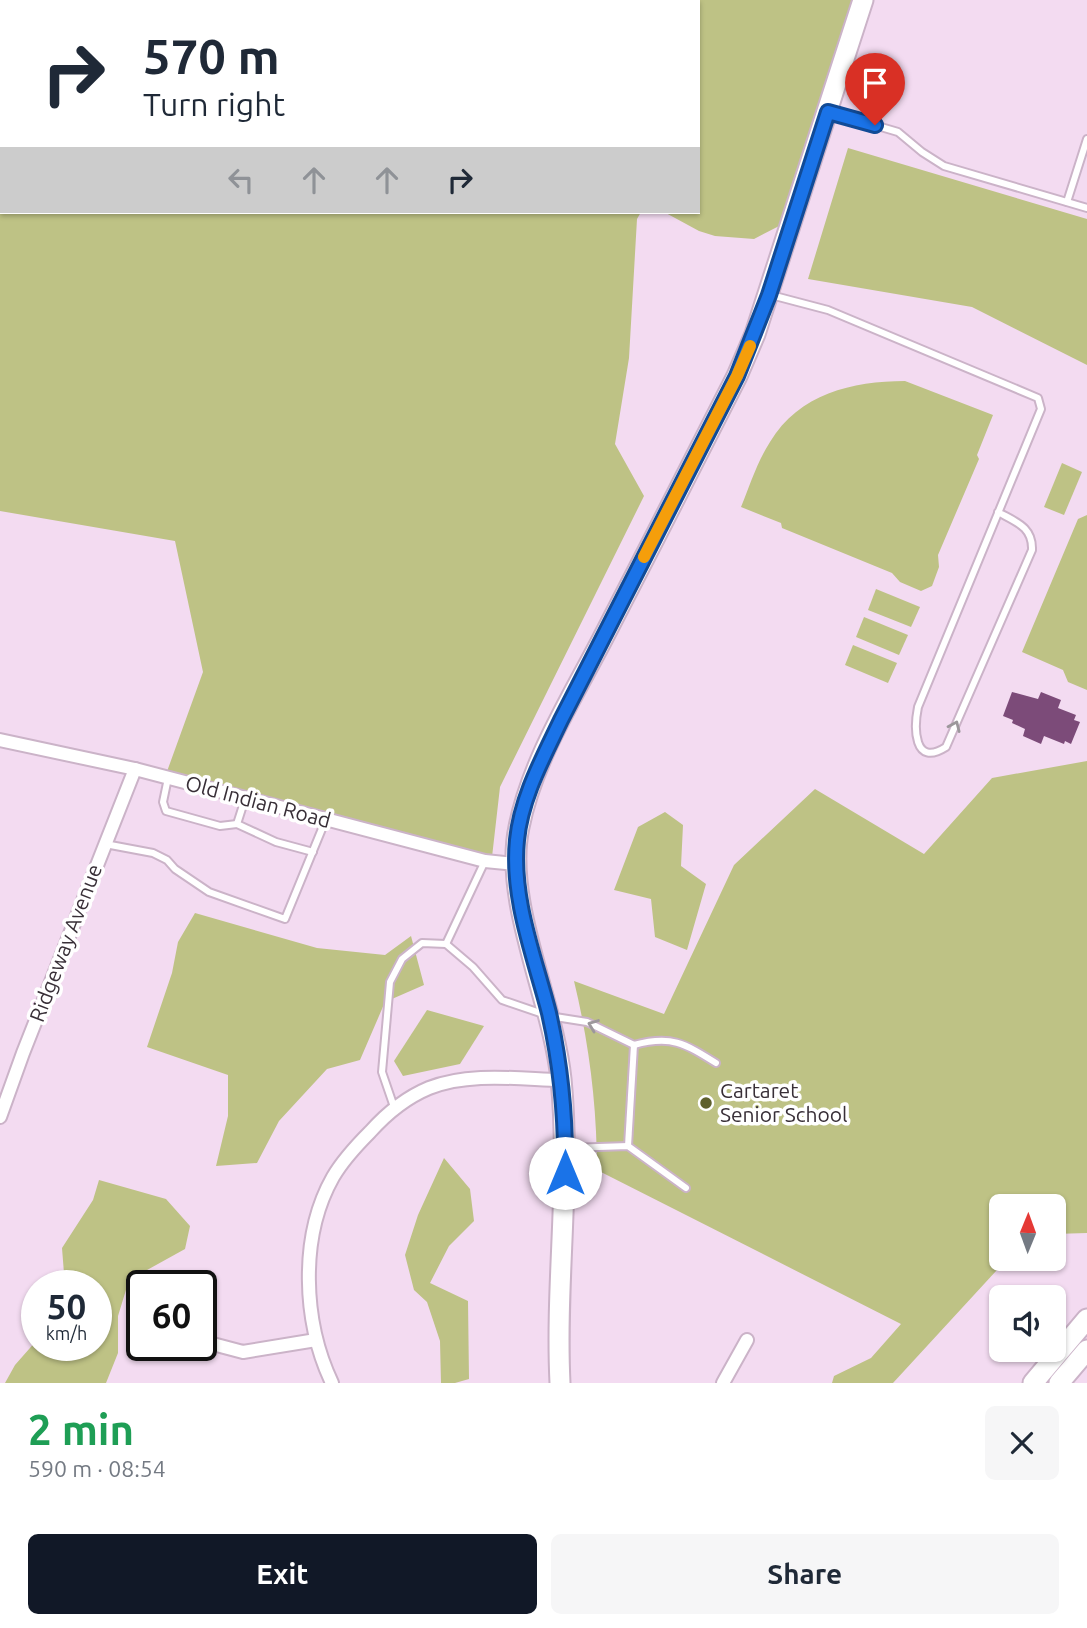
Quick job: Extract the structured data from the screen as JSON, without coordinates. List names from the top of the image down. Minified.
{"streets":{"street":["Old Indian Road","Ridgeway Avenue"]},"crossings":[["Old Indian Road","Ridgeway Avenue"]],"places":["Cartaret Senior School"],"north":"top","page":{"turn":["570 m","Turn right"],"speed":"50 km/h","limit":"60","heading":["2 min","590 m · 08:54"],"buttons":["Exit","Share"]}}
